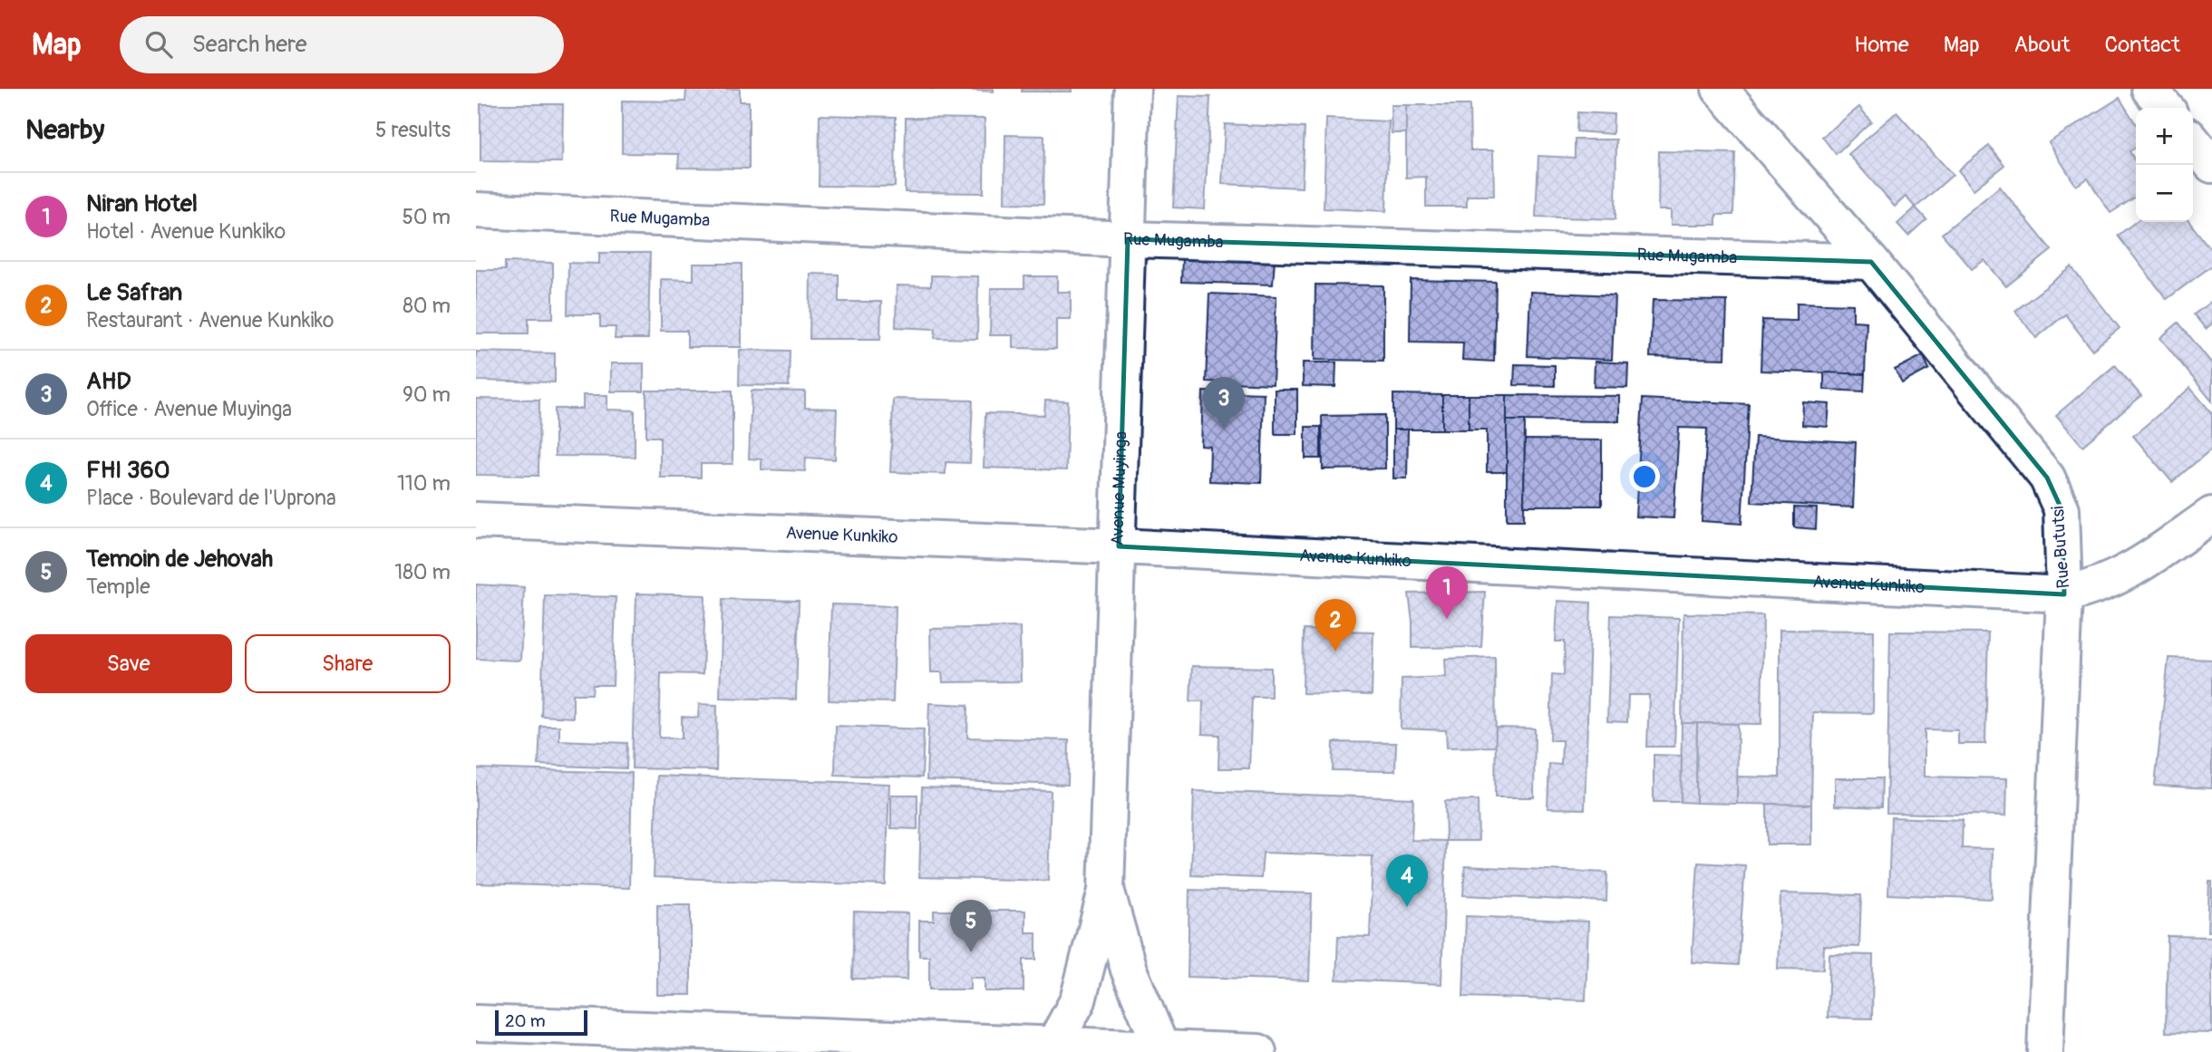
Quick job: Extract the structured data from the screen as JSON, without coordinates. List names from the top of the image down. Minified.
{"streets":{"street":["Rue Mugamba","Avenue Muyinga","Avenue Kunkiko","Rue Bututsi"]},"crossings":[["Rue Mugamba","Avenue Muyinga"],["Rue Mugamba","Rue Bututsi"],["Avenue Muyinga","Avenue Kunkiko"],["Avenue Kunkiko","Rue Bututsi"]],"scale_bar":"20 m","page":{"header":"Map","search":"Search here","nav":["Home","Map","About","Contact"],"heading":["Nearby","5 results"],"map_buttons":["+","−"],"list":[{"mark":"1","name":"Niran Hotel","note":"Hotel · Avenue Kunkiko","value":"50 m"},{"mark":"2","name":"Le Safran","note":"Restaurant · Avenue Kunkiko","value":"80 m"},{"mark":"3","name":"AHD","note":"Office · Avenue Muyinga","value":"90 m"},{"mark":"4","name":"FHI 360","note":"Place · Boulevard de l'Uprona","value":"110 m"},{"mark":"5","name":"Temoin de Jehovah","note":"Temple","value":"180 m"}],"pins":["3","1","2","4","5"],"buttons":["Save","Share"],"scale":"20 m"}}
